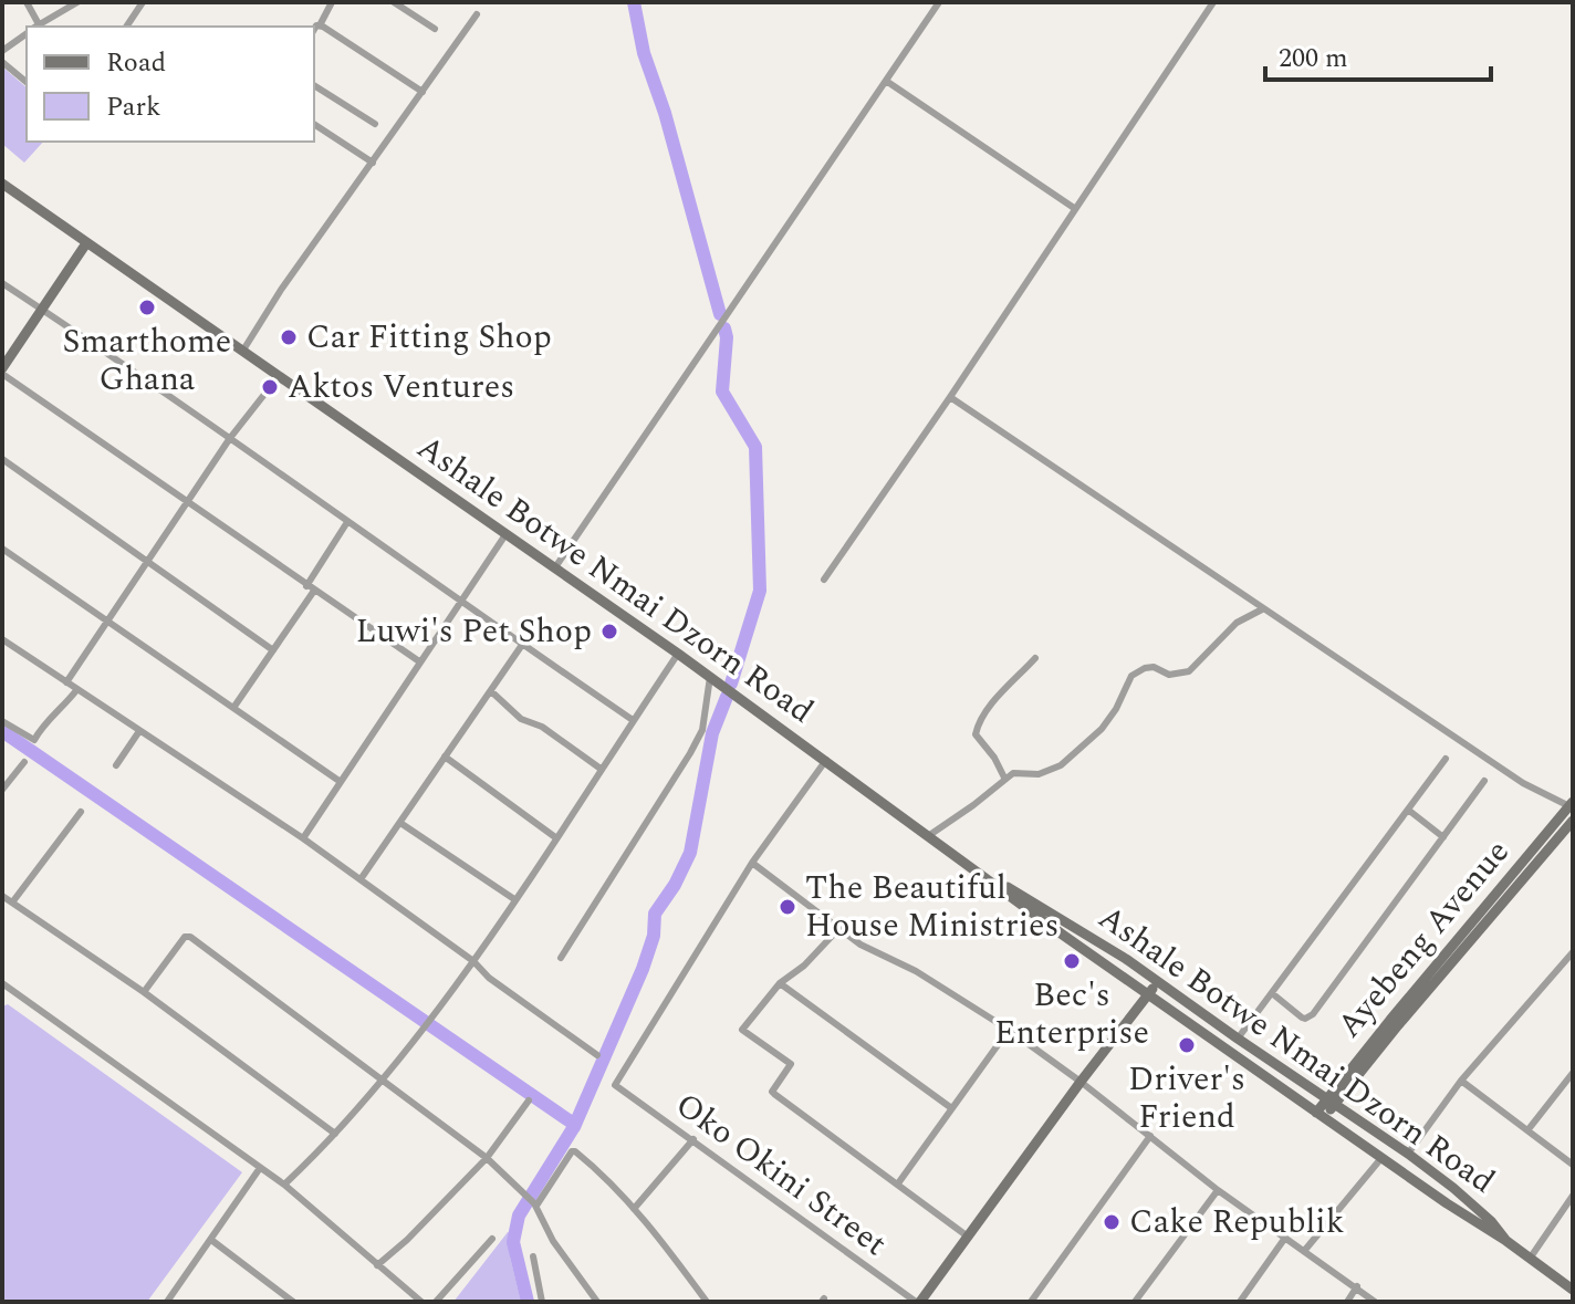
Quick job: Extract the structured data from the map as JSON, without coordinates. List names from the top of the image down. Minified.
{"streets":{"main road":["Ashale Botwe Nmai Dzorn Road","Ayebeng Avenue"],"street":["Oko Okini Street"]},"crossings":[["Ashale Botwe Nmai Dzorn Road","Ayebeng Avenue"]],"places":["Smarthome Ghana","Car Fitting Shop","Aktos Ventures","Luwi's Pet Shop","The Beautiful House Ministries","Bec's Enterprise","Driver's Friend","Cake Republik"],"legend":["Road","Park"],"scale_bar":"200 m"}
